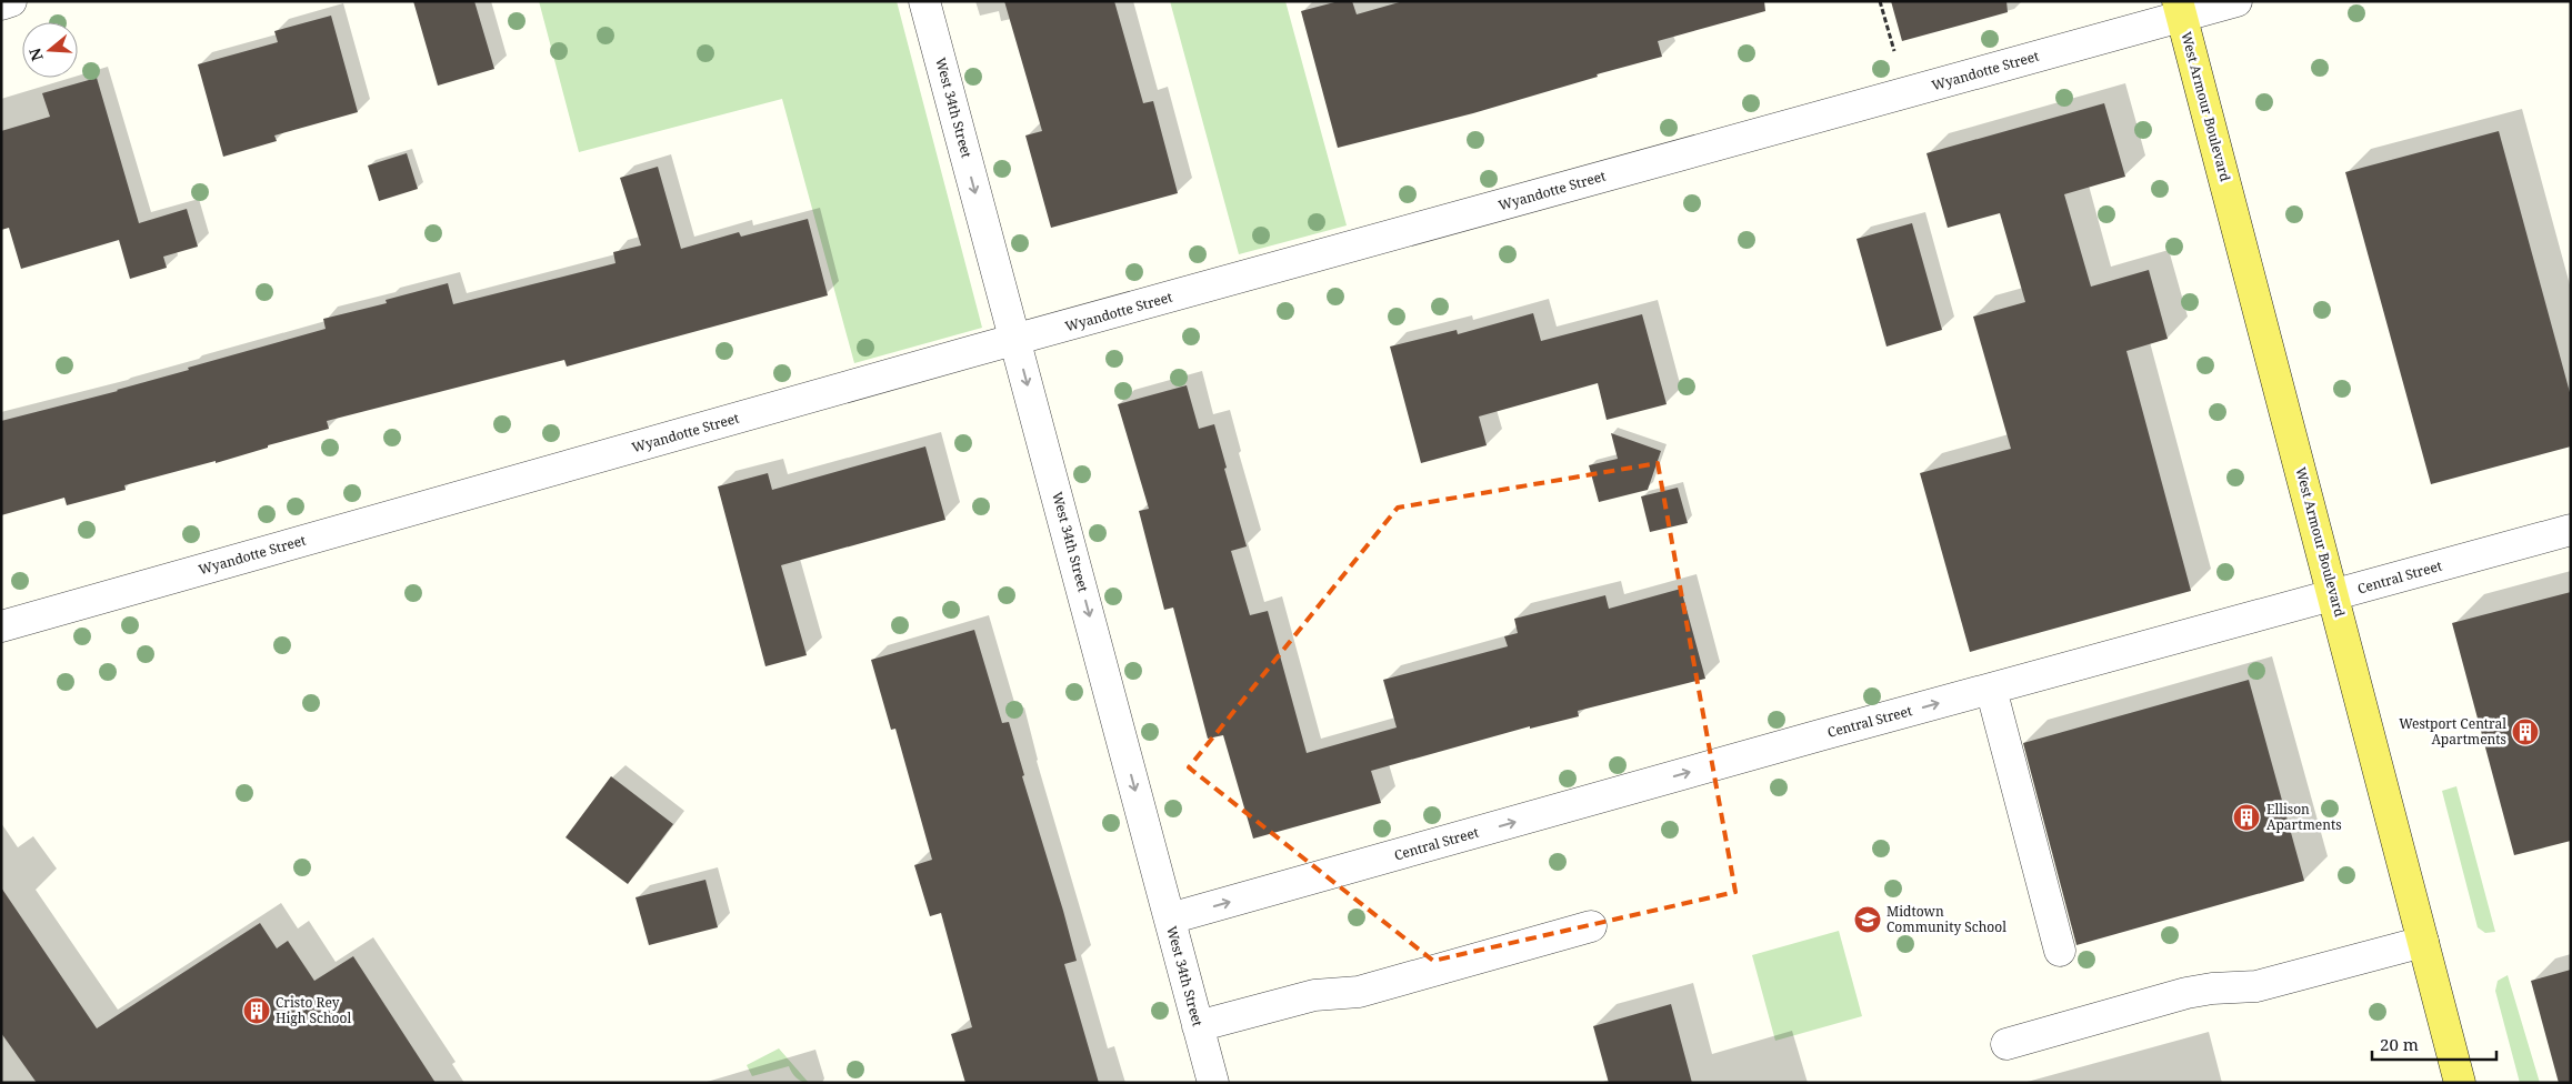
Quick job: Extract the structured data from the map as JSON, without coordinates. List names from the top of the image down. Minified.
{"streets":{"main road":["West Armour Boulevard"],"street":["Wyandotte Street","West 34th Street","Central Street"]},"crossings":[["Wyandotte Street","West Armour Boulevard"],["Wyandotte Street","West 34th Street"],["West Armour Boulevard","Central Street"],["West 34th Street","Central Street"]],"one_way":["West 34th Street"],"places":{"building":["Westport Central Apartments","Ellison Apartments","Cristo Rey High School"],"school or university":["Midtown Community School"]},"scale_bar":"20 m","north":"left"}
